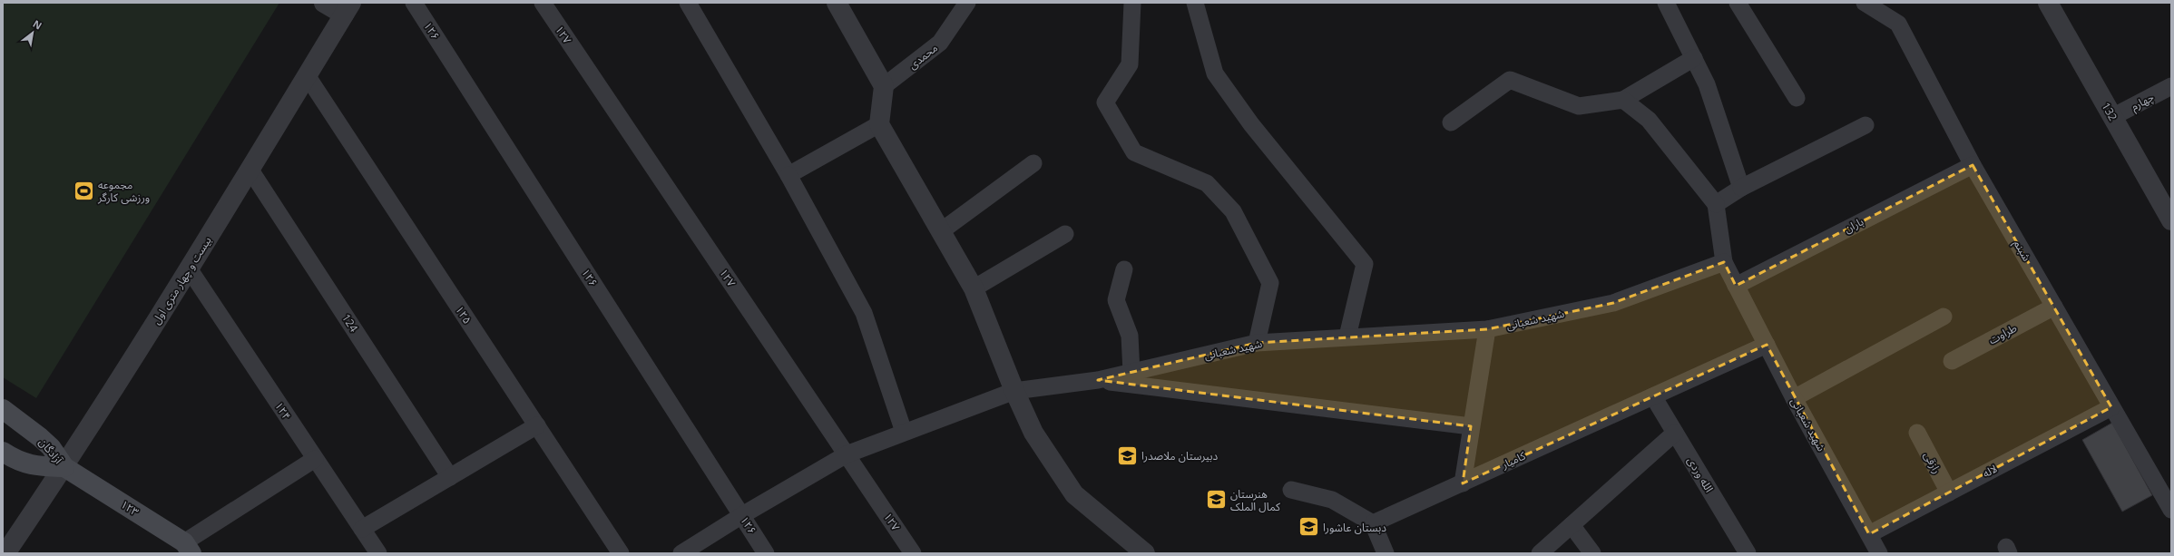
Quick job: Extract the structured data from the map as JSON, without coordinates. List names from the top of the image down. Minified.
{"streets":{"main road":["آزادگان","۱۲۳"],"street":["۱۲۶","۱۲۷","محمدی","چهارم","132","باران","شبنم","بیست و چهار متری اول","۱۲۵","شهید شعبانی","124","طراوت","۱۲۴","کامیار","رازقی","لاله","الله وردی"]},"crossings":[["۱۲۶","شهید شعبانی"],["۱۲۷","شهید شعبانی"],["چهارم","132"],["باران","شبنم"],["باران","شهید شعبانی"],["شبنم","طراوت"],["شبنم","لاله"],["بیست و چهار متری اول","۱۲۵"],["بیست و چهار متری اول","124"],["بیست و چهار متری اول","۱۲۴"],["بیست و چهار متری اول","آزادگان"],["بیست و چهار متری اول","۱۲۳"],["شهید شعبانی","کامیار"],["شهید شعبانی","لاله"],["آزادگان","۱۲۳"],["کامیار","الله وردی"],["رازقی","لاله"]],"places":{"sports":["مجموعه ورزشی کارگر"],"school or university":["دبیرستان ملاصدرا","هنرستان کمال الملک","دبستان عاشورا"]},"north":"top right"}
